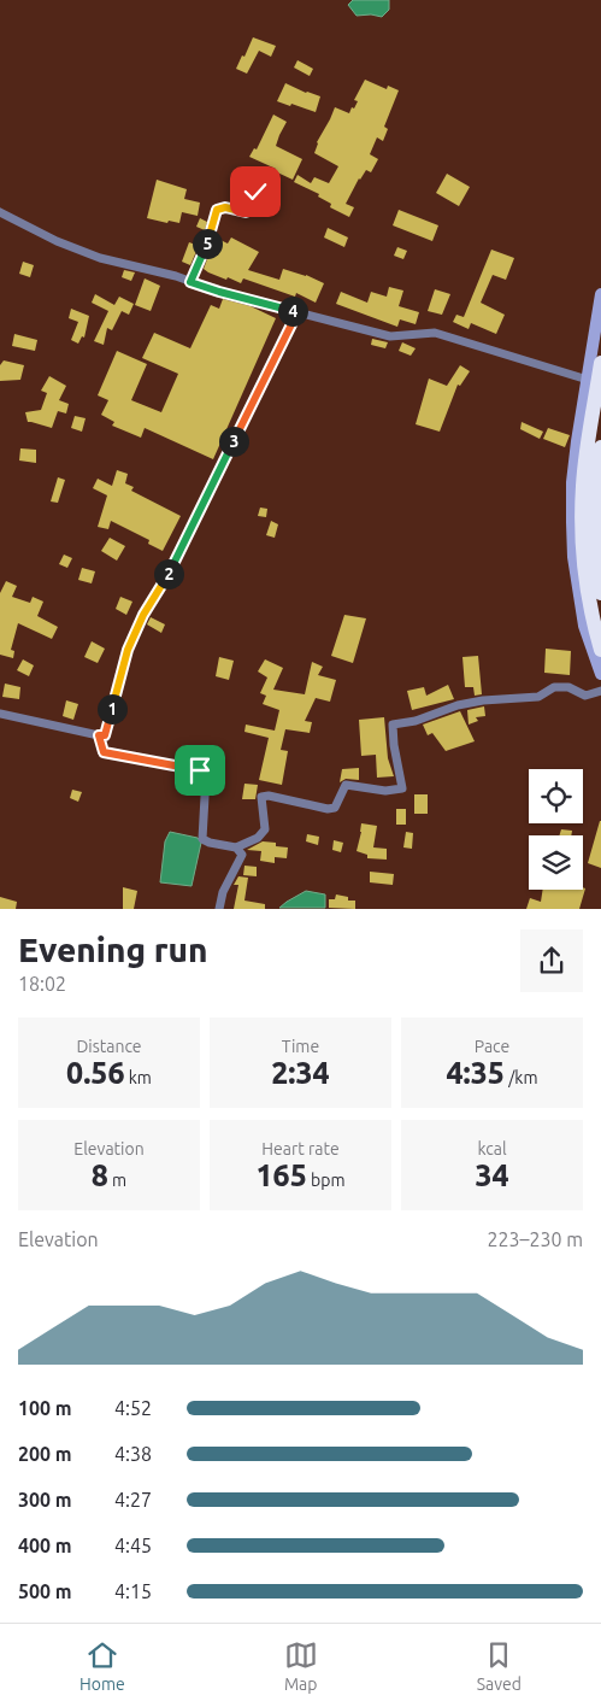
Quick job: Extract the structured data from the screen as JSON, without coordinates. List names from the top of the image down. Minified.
{"page":{"pins":["5","4","3","2","1"],"heading":["Evening run","18:02"],"stats":[["Distance","0.56 km"],["Time","2:34"],["Pace","4:35 /km"],["Elevation","8 m"],["Heart rate","165 bpm"],["kcal","34"]],"chart":["Elevation","223–230 m"],"list":[{"name":"100 m","note":"4:52"},{"name":"200 m","note":"4:38"},{"name":"300 m","note":"4:27"},{"name":"400 m","note":"4:45"},{"name":"500 m","note":"4:15"}],"tabs":["Home","Map","Saved"]}}
